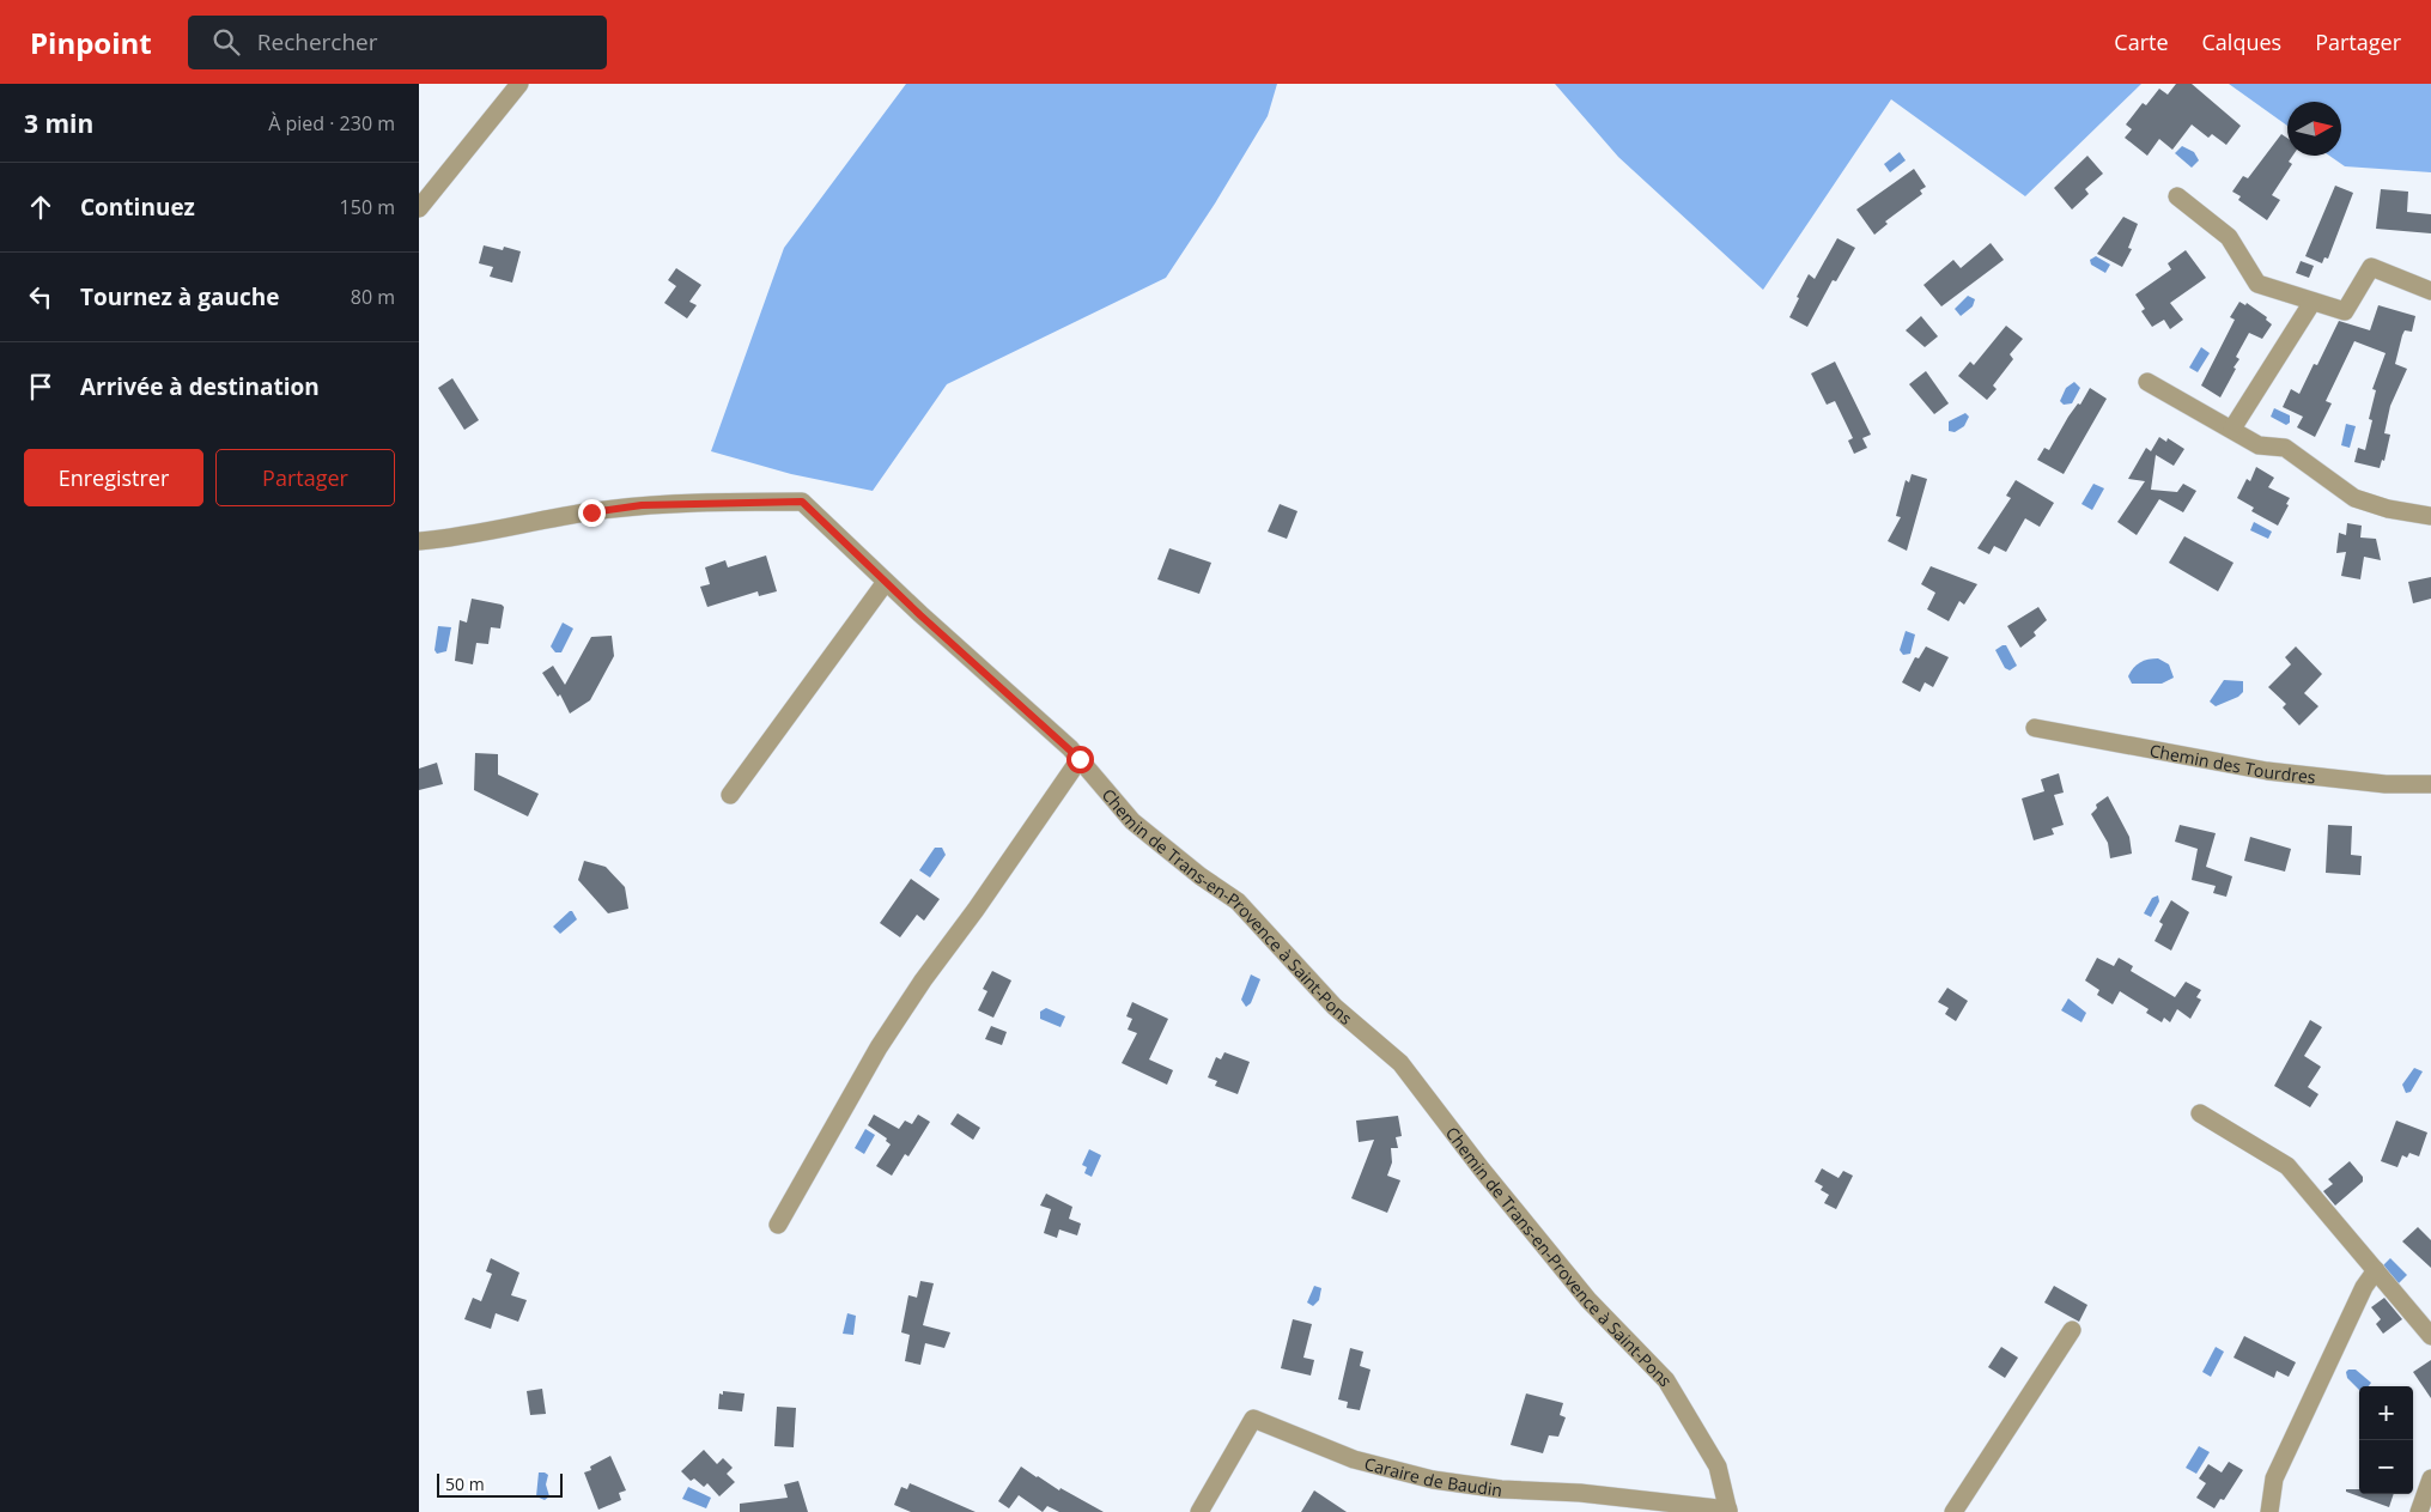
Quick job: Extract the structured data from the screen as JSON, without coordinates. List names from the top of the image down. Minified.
{"streets":{"street":["Chemin des Tourdres","Chemin de Trans-en-Provence à Saint-Pons","Caraire de Baudin"]},"crossings":[["Chemin de Trans-en-Provence à Saint-Pons","Caraire de Baudin"]],"scale_bar":"50 m","north":"right","page":{"header":"Pinpoint","search":"Rechercher","nav":["Carte","Calques","Partager"],"heading":["3 min","À pied · 230 m"],"list":[["Continuez","150 m"],["Tournez à gauche","80 m"],"Arrivée à destination"],"buttons":["Enregistrer","Partager"],"map_buttons":["+","−"],"scale":"50 m"}}
